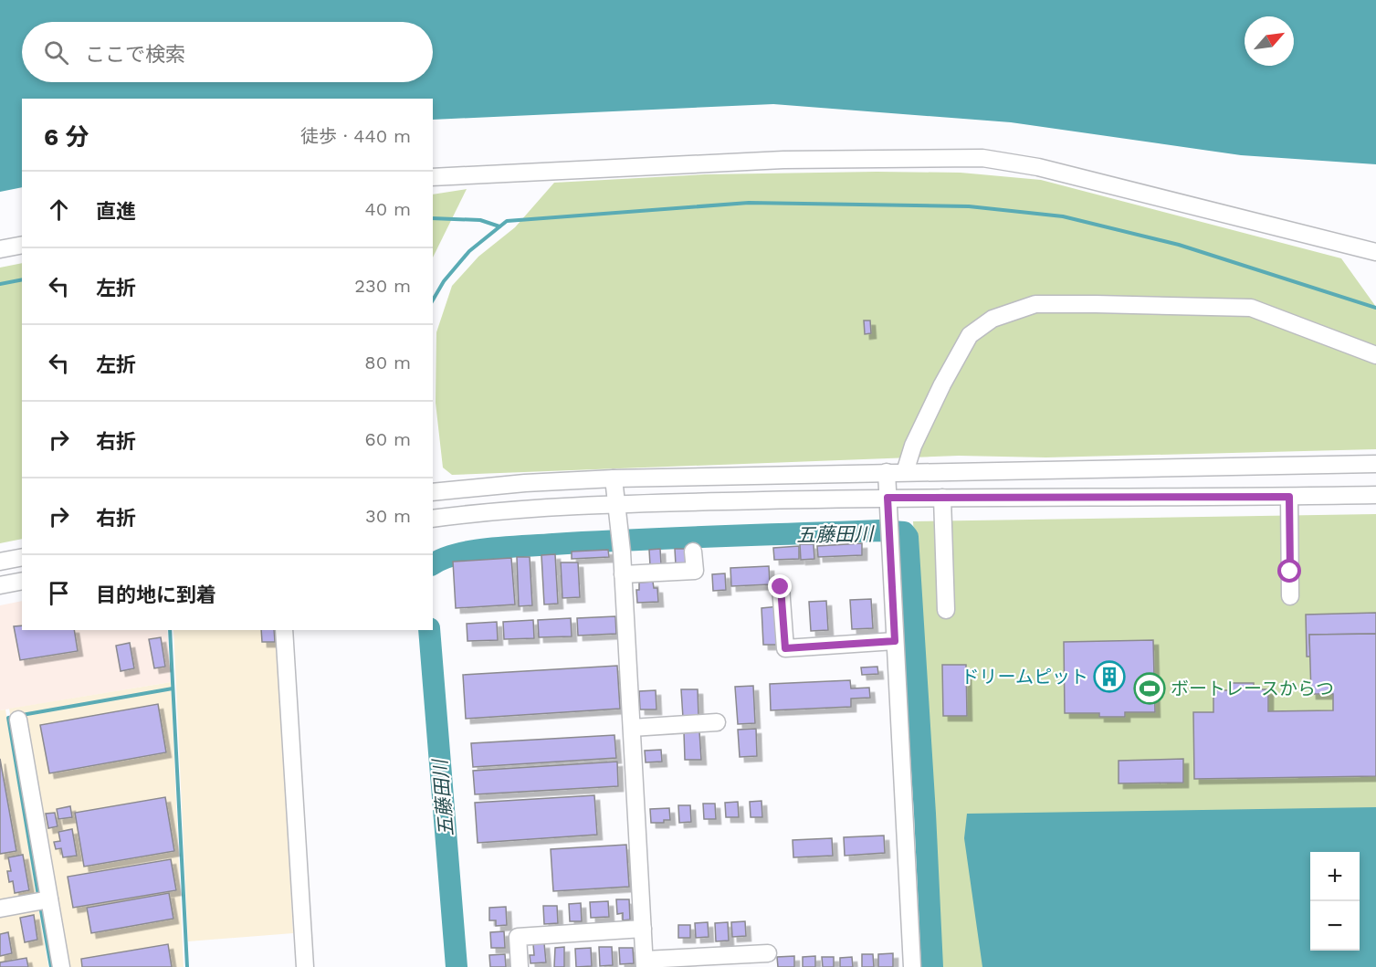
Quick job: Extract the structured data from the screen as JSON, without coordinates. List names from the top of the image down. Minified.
{"water":["五藤田川"],"places":{"building":["ドリームピット"],"sports":["ボートレースからつ"]},"north":"top right","page":{"search":"ここで検索","heading":["6 分","徒歩 · 440 m"],"list":[["直進","40 m"],["左折","230 m"],["左折","80 m"],["右折","60 m"],["右折","30 m"],"目的地に到着"],"map_buttons":["+","−"]}}
